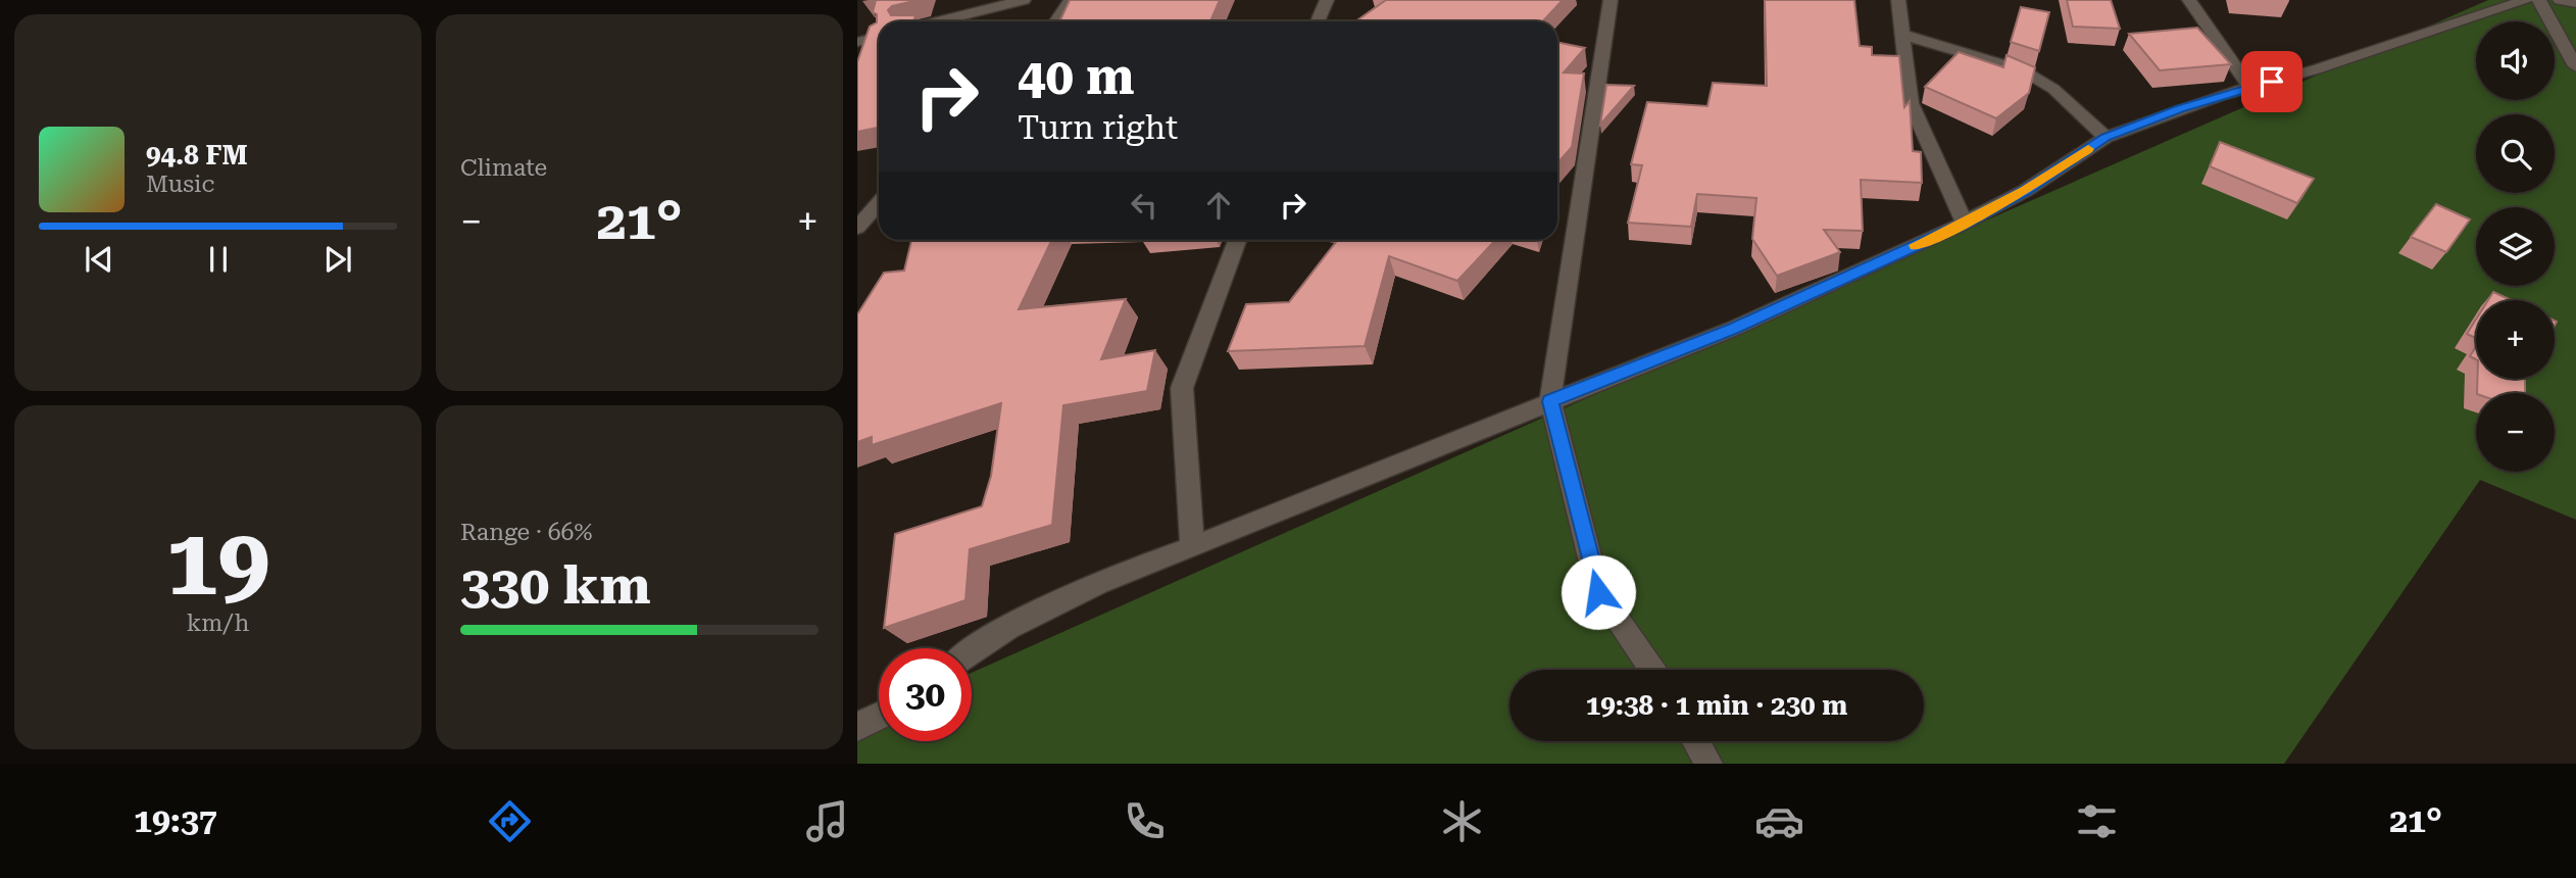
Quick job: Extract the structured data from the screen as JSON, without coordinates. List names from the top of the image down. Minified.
{"page":{"tile":["Climate",["19","km/h"],["Range · 66%","330 km"]],"map_buttons":["+","−"],"turn":["40 m","Turn right"],"song":["94.8 FM","Music"],"heat":["−","21°","+"],"limit":"30","trip":"19:38 · 1 min · 230 m","tabs":["19:37","21°"]}}
